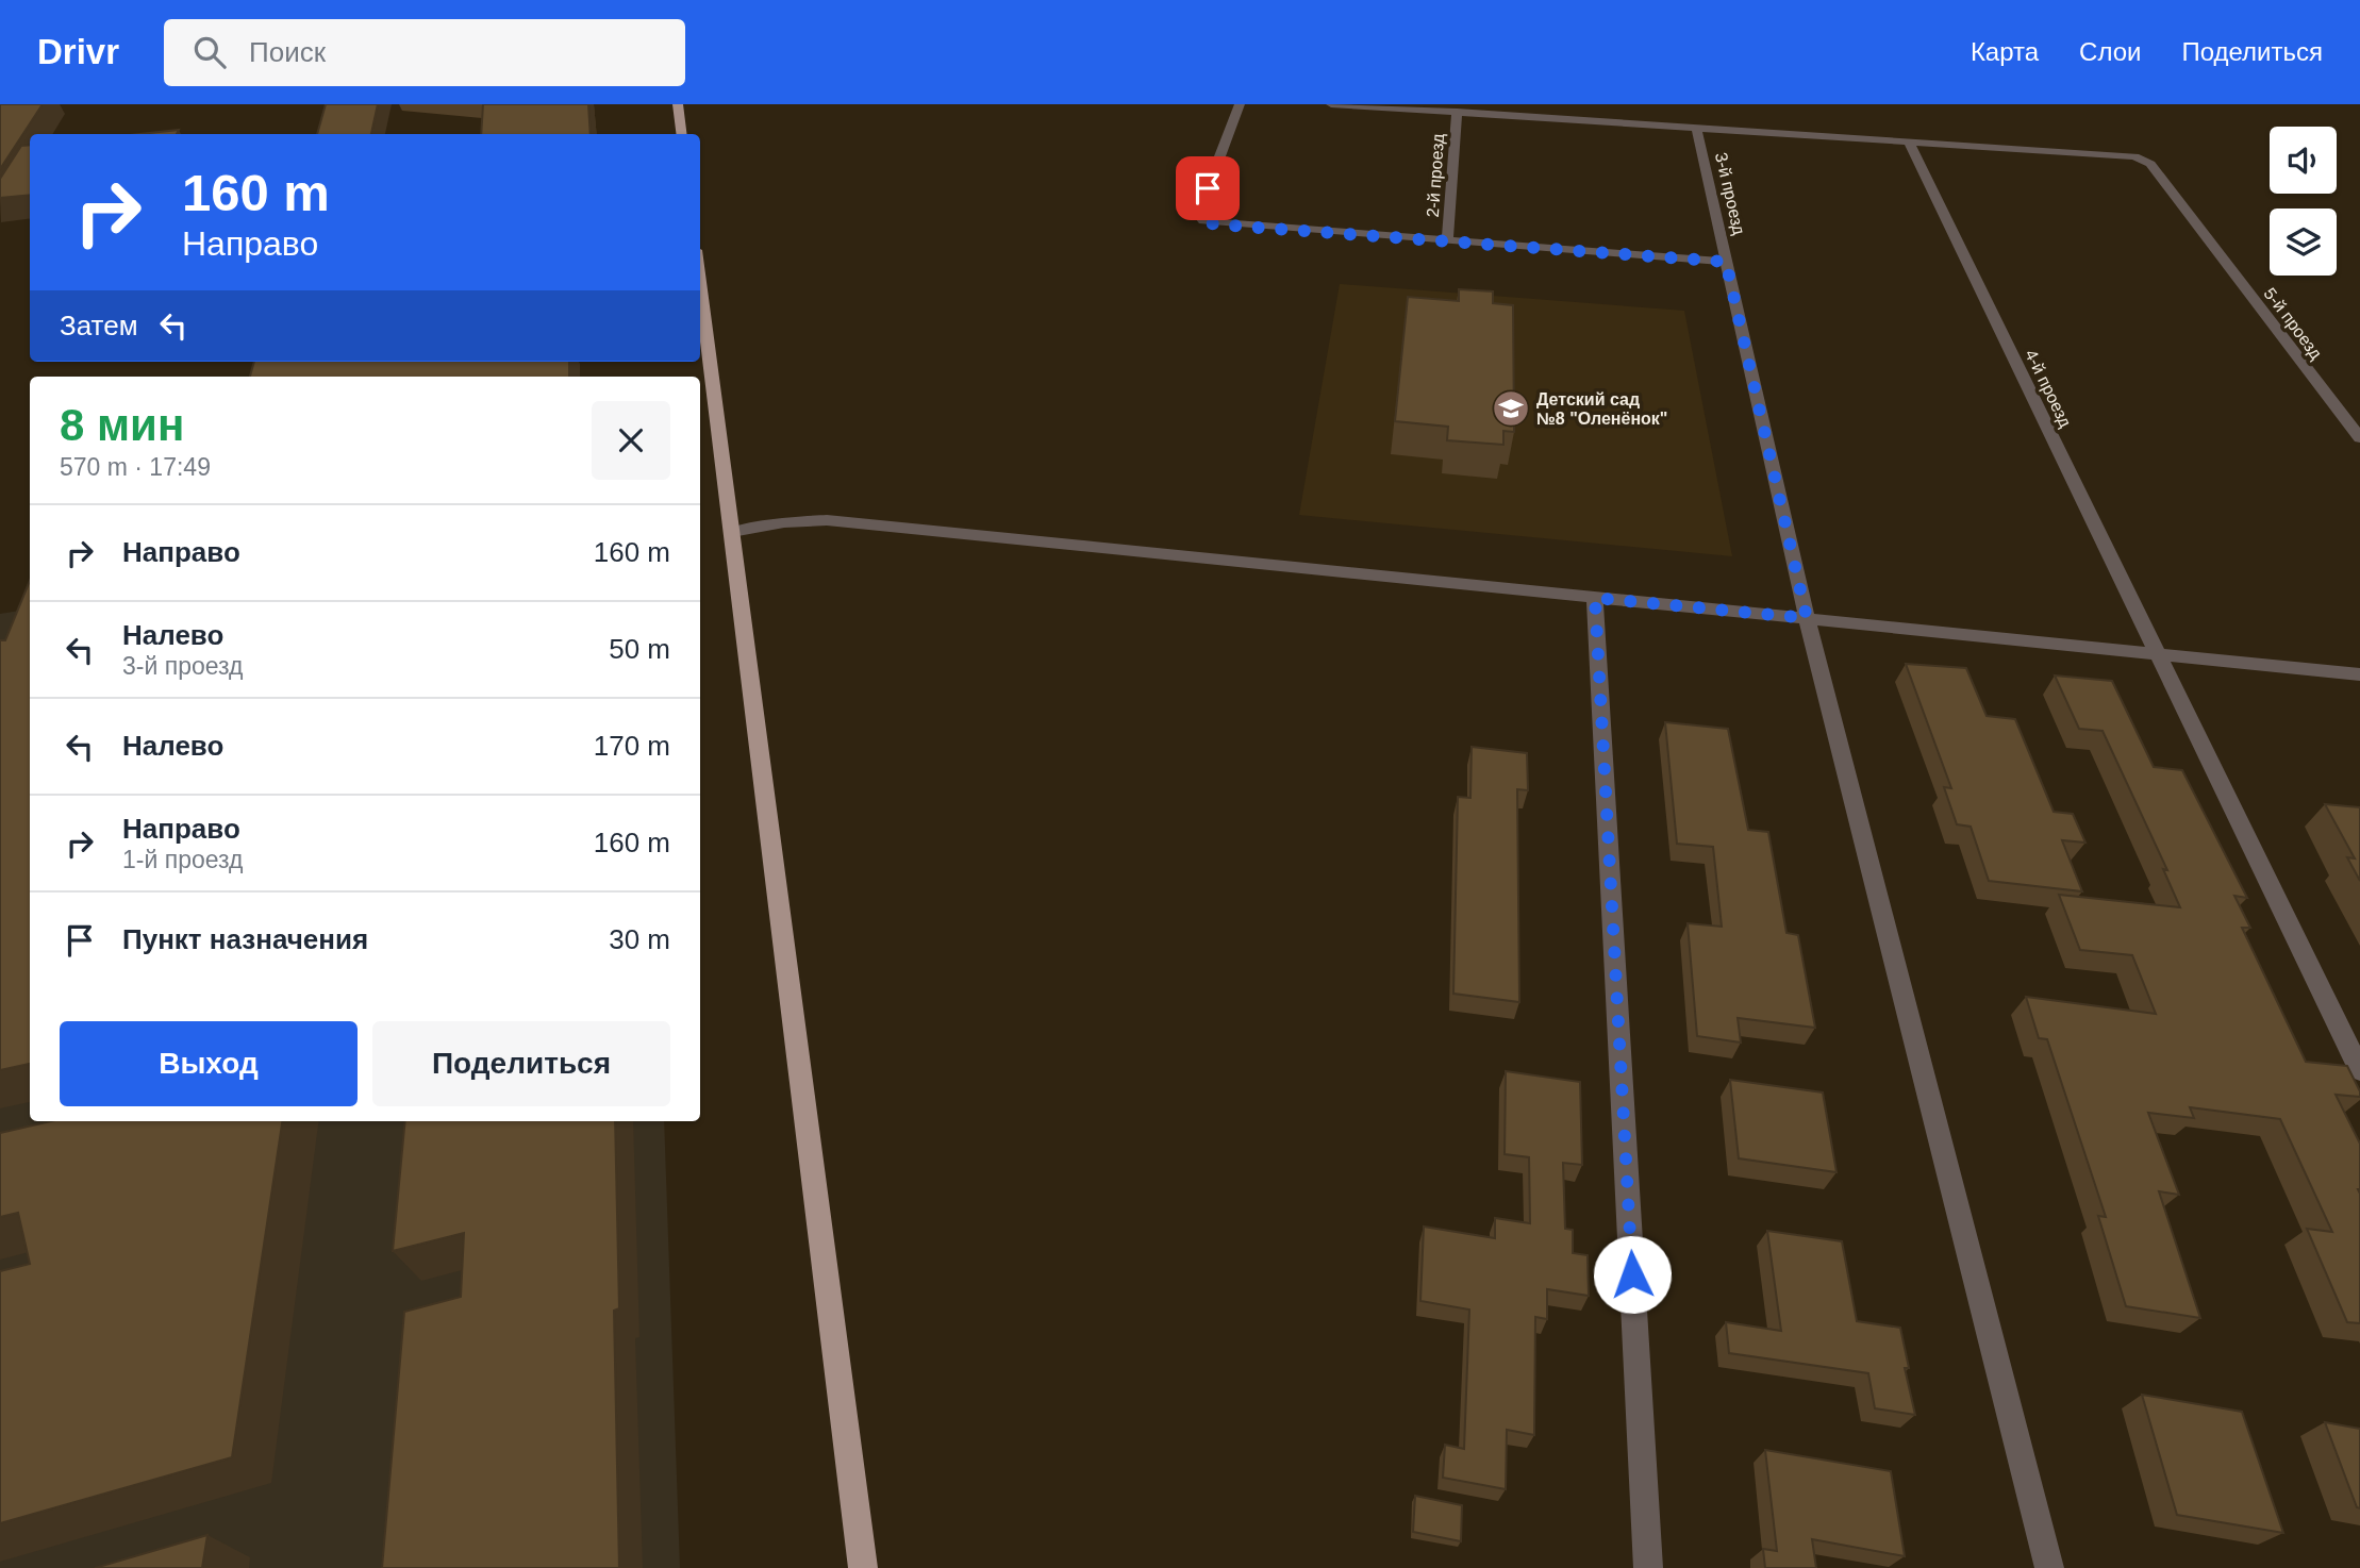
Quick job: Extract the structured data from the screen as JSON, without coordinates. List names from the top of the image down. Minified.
{"streets":{"street":["2-й проезд","3-й проезд","5-й проезд","4-й проезд"]},"crossings":[["5-й проезд","4-й проезд"]],"places":{"school or university":["Детский сад №8 \"Оленёнок\""]},"page":{"header":"Drivr","search":"Поиск","nav":["Карта","Слои","Поделиться"],"turn":["160 m","Направо"],"then":"Затем","heading":["8 мин","570 m · 17:49"],"list":[{"name":"Направо","value":"160 m"},{"name":"Налево","note":"3-й проезд","value":"50 m"},{"name":"Налево","value":"170 m"},{"name":"Направо","note":"1-й проезд","value":"160 m"},{"name":"Пункт назначения","value":"30 m"}],"buttons":["Выход","Поделиться"]}}
